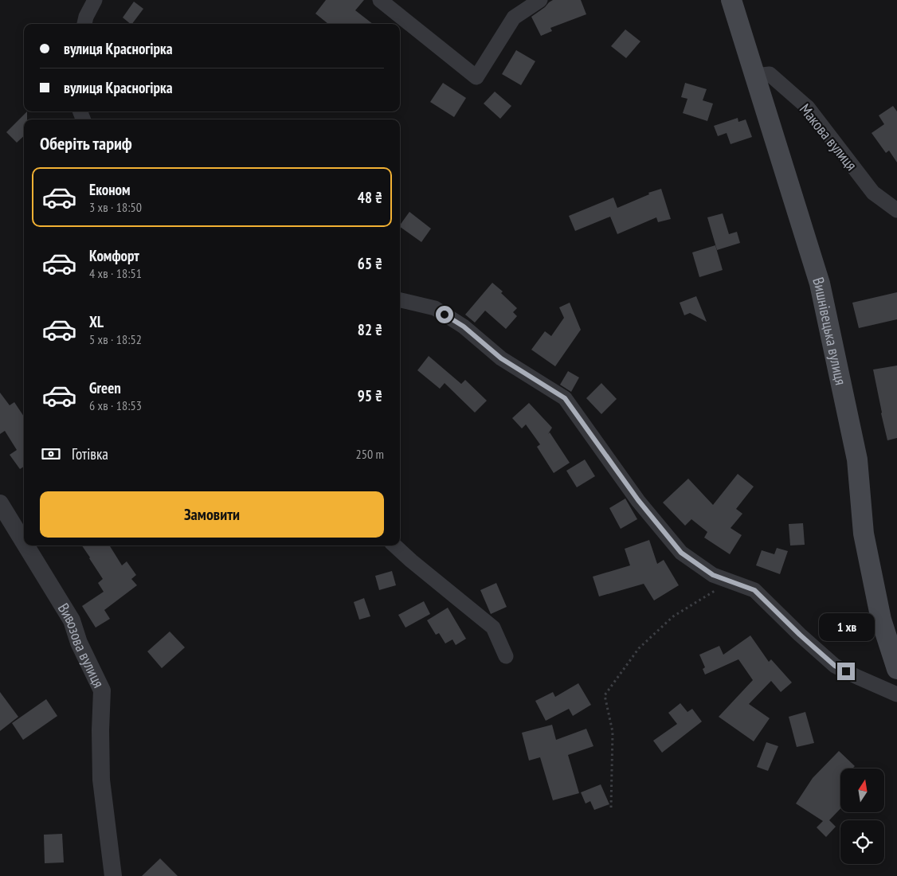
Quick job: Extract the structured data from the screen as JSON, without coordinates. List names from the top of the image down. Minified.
{"streets":{"main road":["Вишнівецька вулиця"],"street":["Макова вулиця","Вивозова вулиця"]},"crossings":[["Макова вулиця","Вишнівецька вулиця"]],"north":"top","page":{"banner":["вулиця Красногірка","вулиця Красногірка"],"heading":"Оберіть тариф","list":[{"name":"Економ","note":"3 хв · 18:50","value":"48 ₴"},{"name":"Комфорт","note":"4 хв · 18:51","value":"65 ₴"},{"name":"XL","note":"5 хв · 18:52","value":"82 ₴"},{"name":"Green","note":"6 хв · 18:53","value":"95 ₴"}],"pay":["Готівка","250 m"],"buttons":"Замовити","bubble":"1 хв"}}
